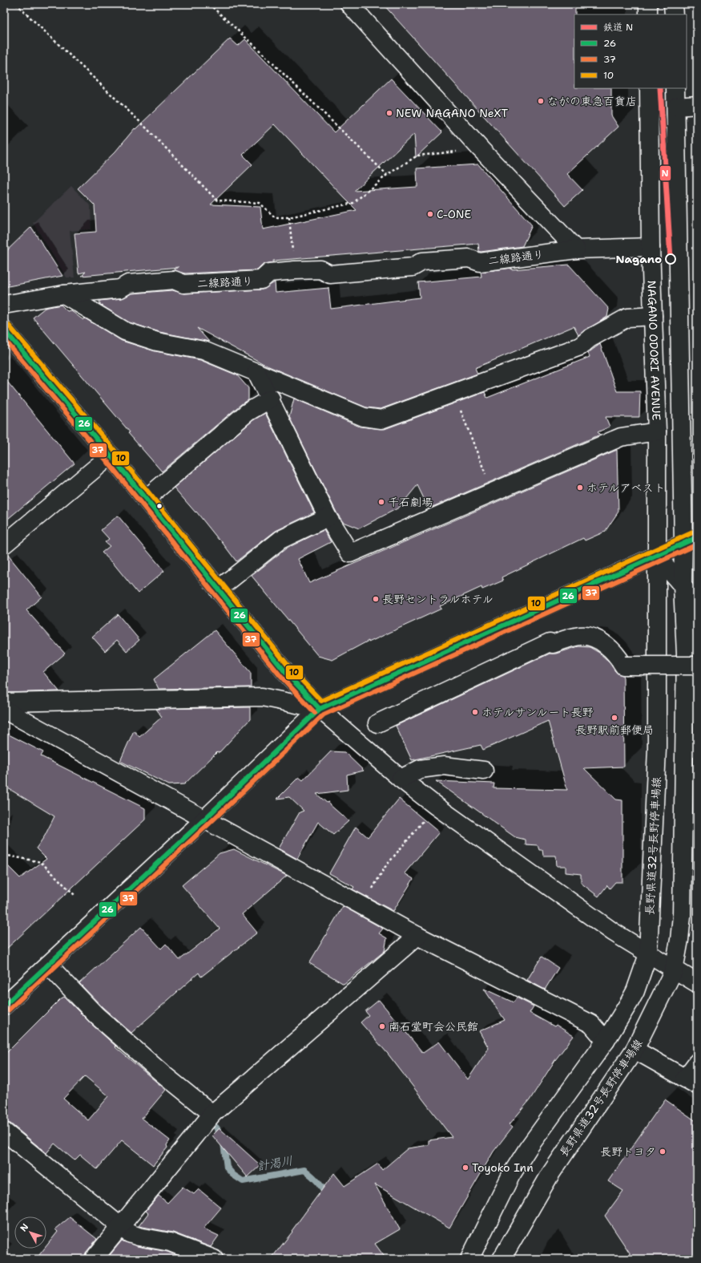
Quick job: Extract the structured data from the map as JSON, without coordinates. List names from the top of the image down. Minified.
{"streets":{"street":["二線路通り","NAGANO ODORI AVENUE","長野県道32号長野停車場線"]},"crossings":[["二線路通り","NAGANO ODORI AVENUE"],["NAGANO ODORI AVENUE","長野県道32号長野停車場線"]],"water":["計渇川"],"places":["ながの東急百貨店","NEW NAGANO NeXT","C-ONE","Nagano","ホテルアベスト","千石劇場","長野セントラルホテル","ホテルサンルート長野","長野駅前郵便局","南石堂町会公民館","長野トヨタ","Toyoko Inn"],"lines":["rail line N","transit line 10","transit line 26","transit line 37"],"legend":["鉄道 N","26","37","10"],"north":"top left"}
